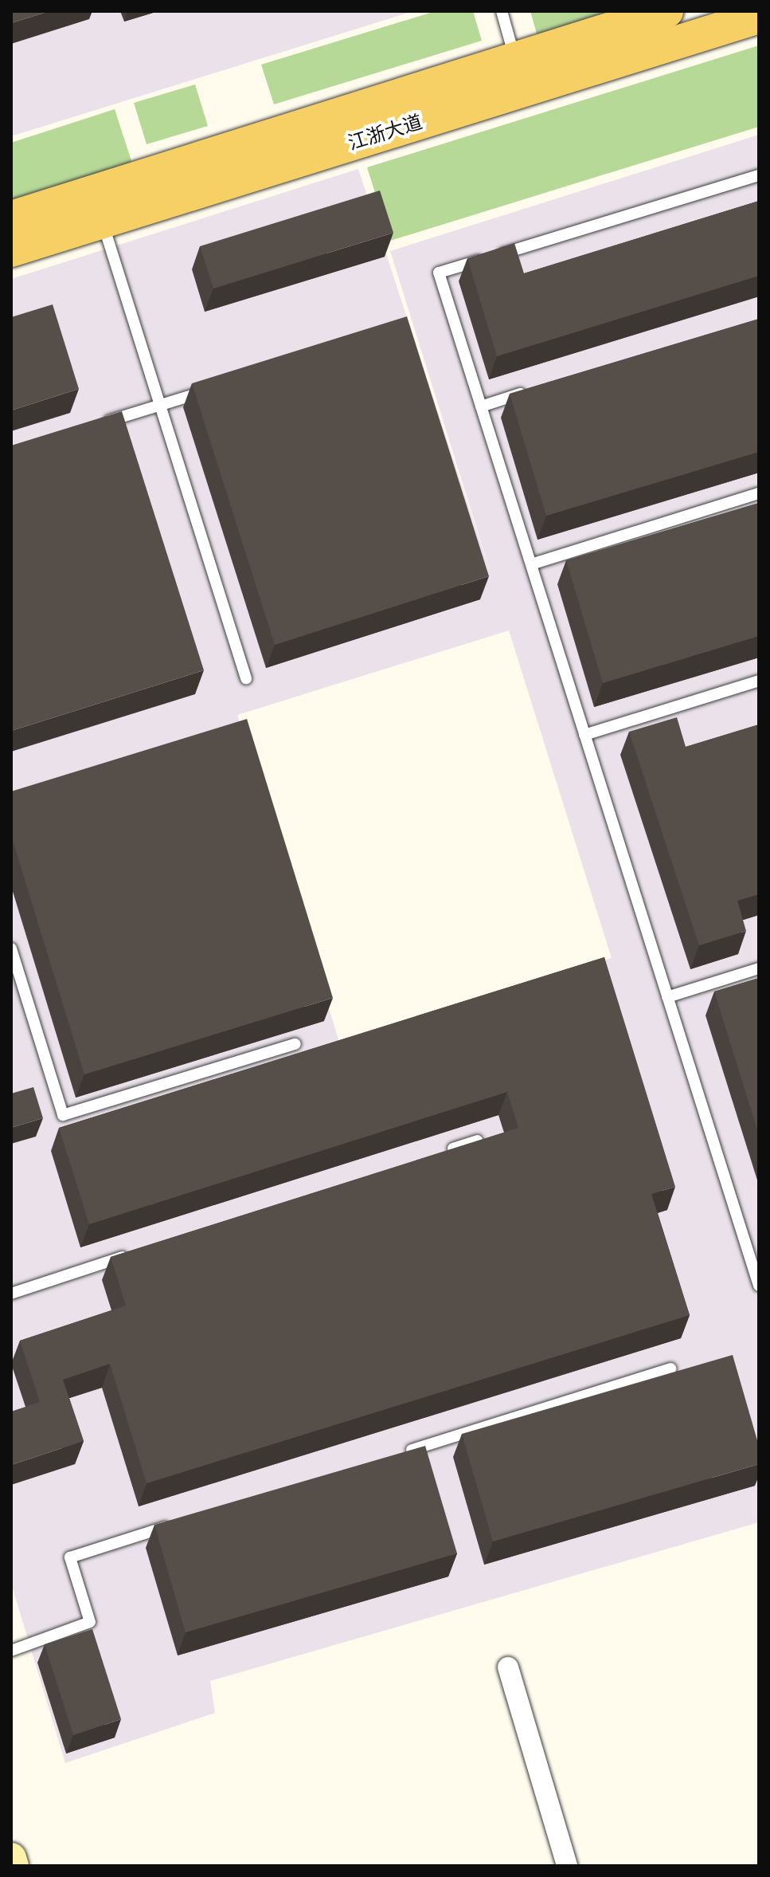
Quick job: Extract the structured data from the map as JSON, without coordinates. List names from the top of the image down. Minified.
{"streets":{"main road":["江浙大道"]}}
